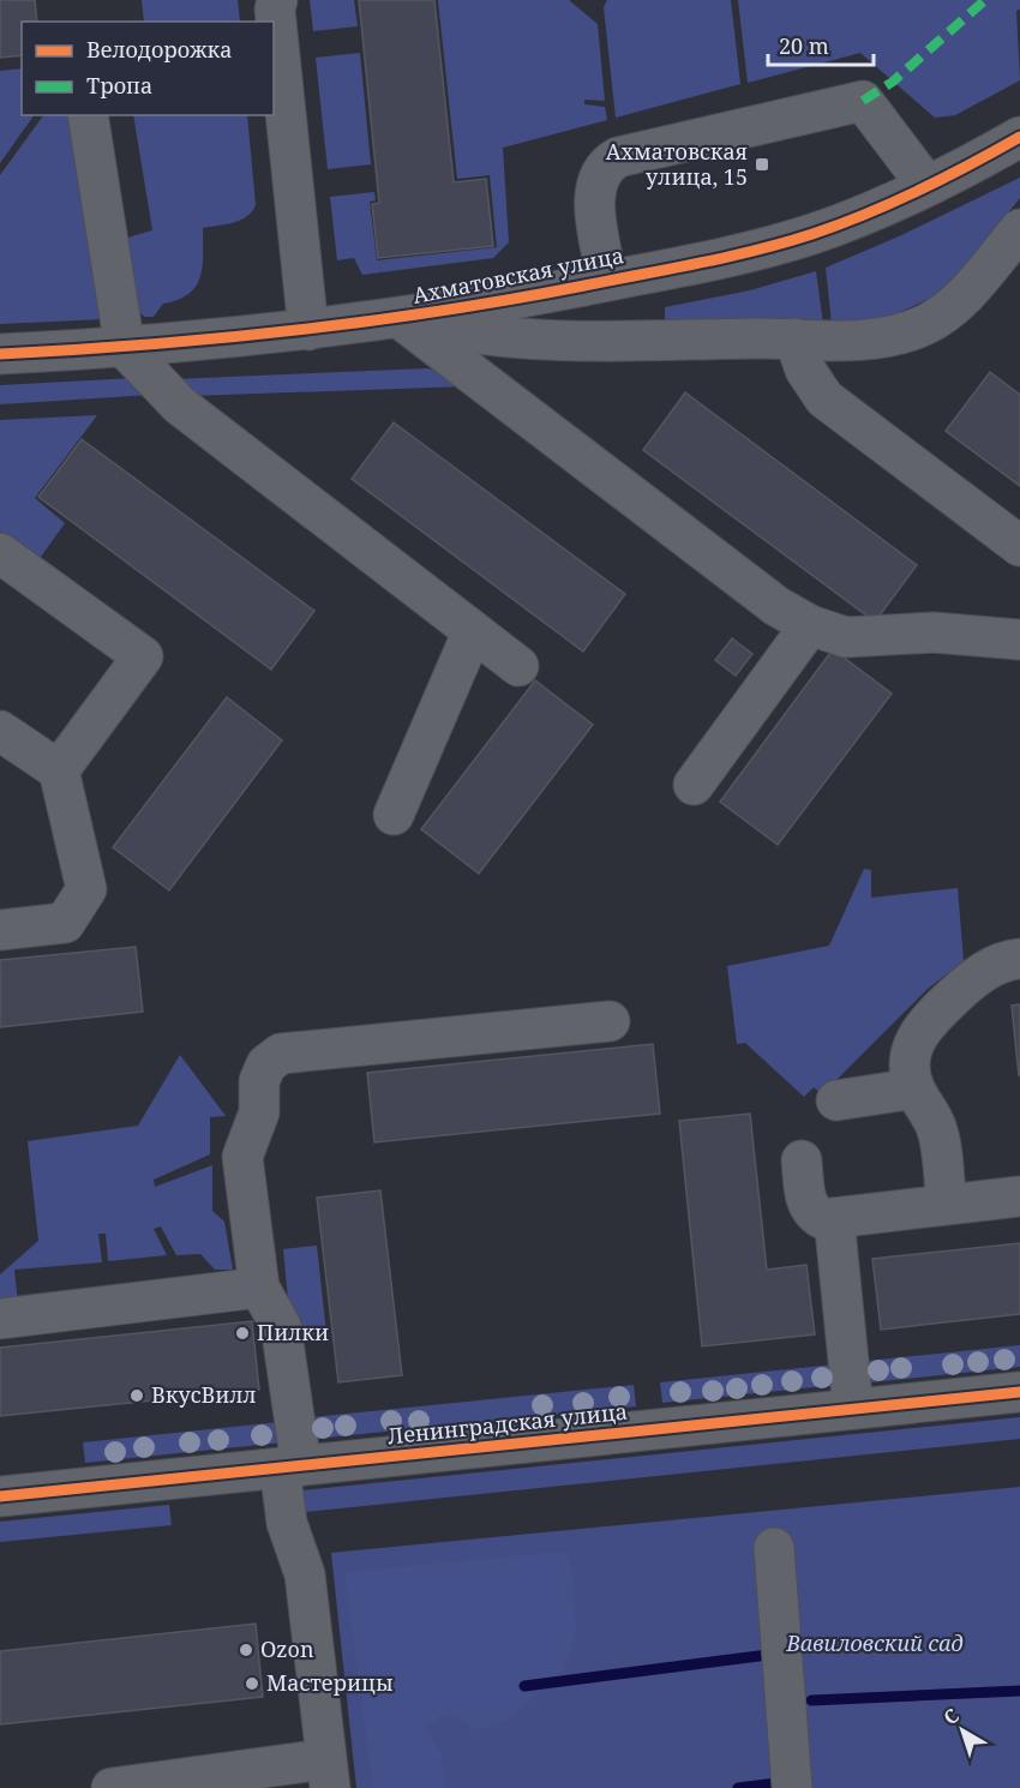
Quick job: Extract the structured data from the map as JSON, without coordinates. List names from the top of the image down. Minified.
{"streets":{"street":["Ахматовская улица","Ленинградская улица"]},"parks":["Вавиловский сад"],"places":{"transit":["Ахматовская улица, 15"],"other":["Пилки","ВкусВилл","Ozon","Мастерицы"]},"legend":["Велодорожка","Тропа"],"scale_bar":"20 m","north":"top left"}
